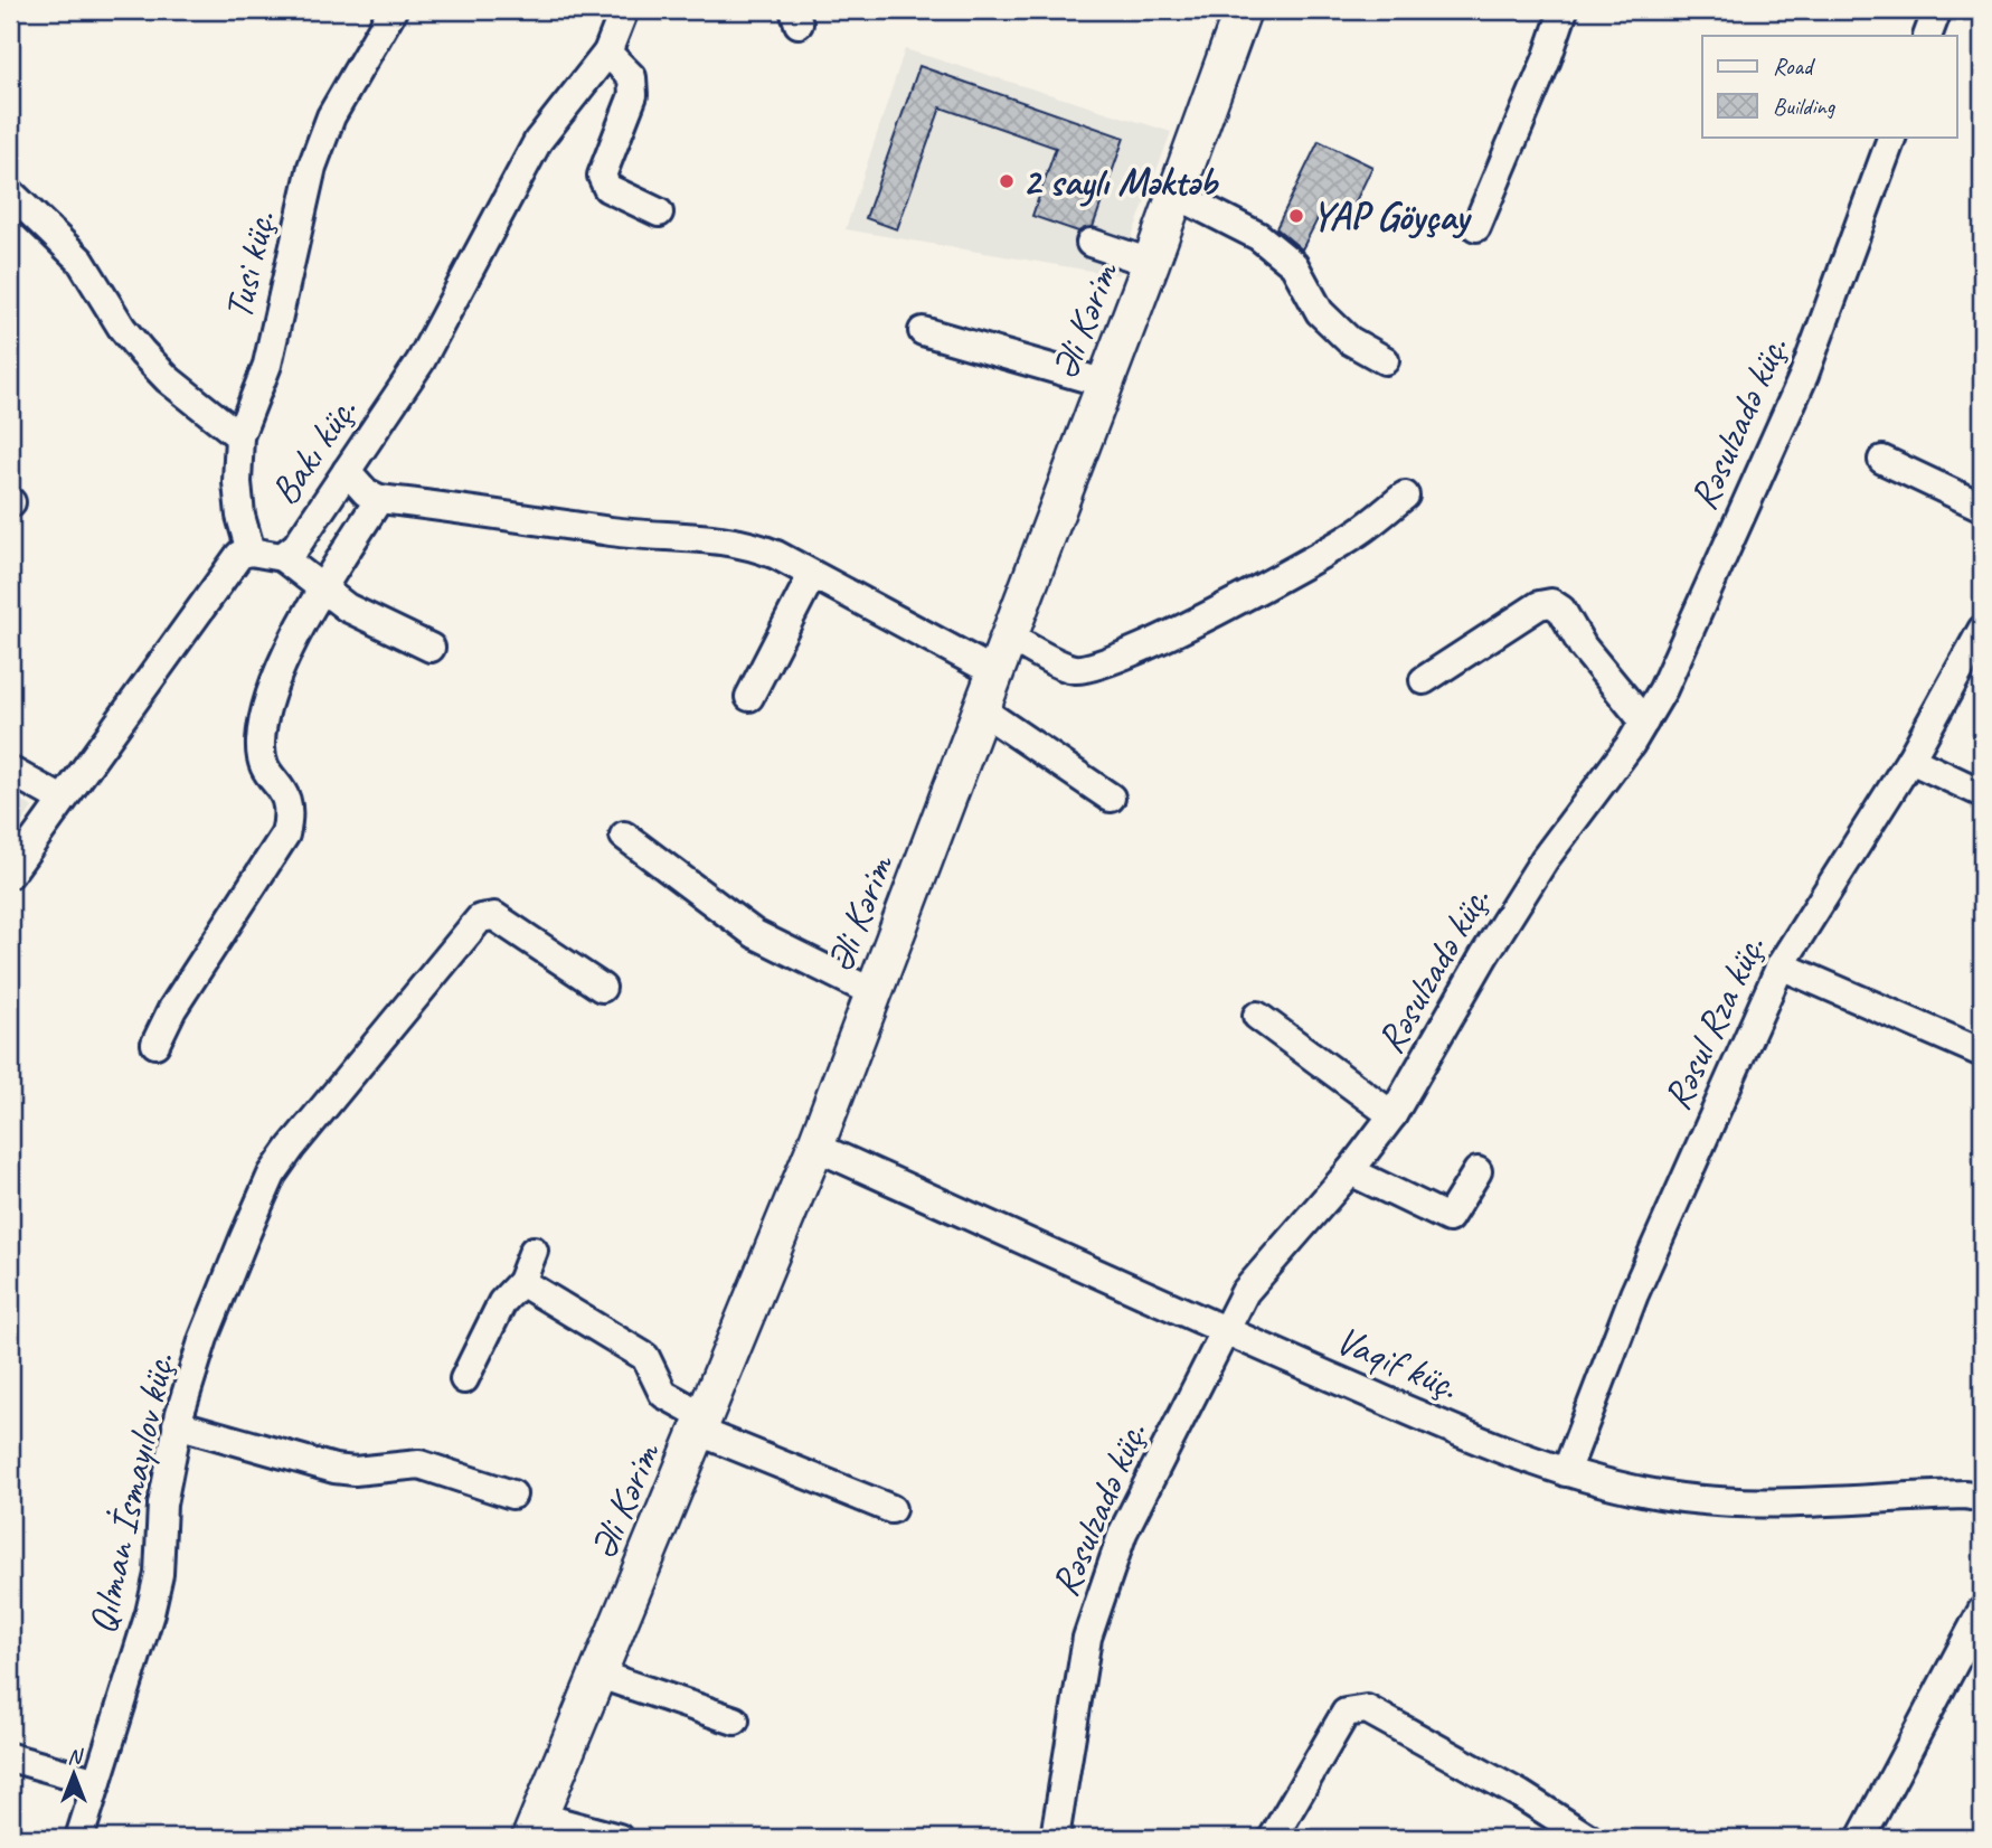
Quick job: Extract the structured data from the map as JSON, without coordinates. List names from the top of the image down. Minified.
{"streets":{"main road":["Əli Kərim"],"street":["Tusi küç.","Rəsulzadə küç.","Bakı küç.","Rəsul Rza küç.","Vaqif küç.","Qılman İsmayılov küç."]},"crossings":[["Tusi küç.","Bakı küç."],["Əli Kərim","Vaqif küç."],["Rəsulzadə küç.","Vaqif küç."],["Rəsul Rza küç.","Vaqif küç."]],"places":["2 saylı Məktəb","YAP Göyçay"],"legend":["Road","Building"],"north":"top"}
